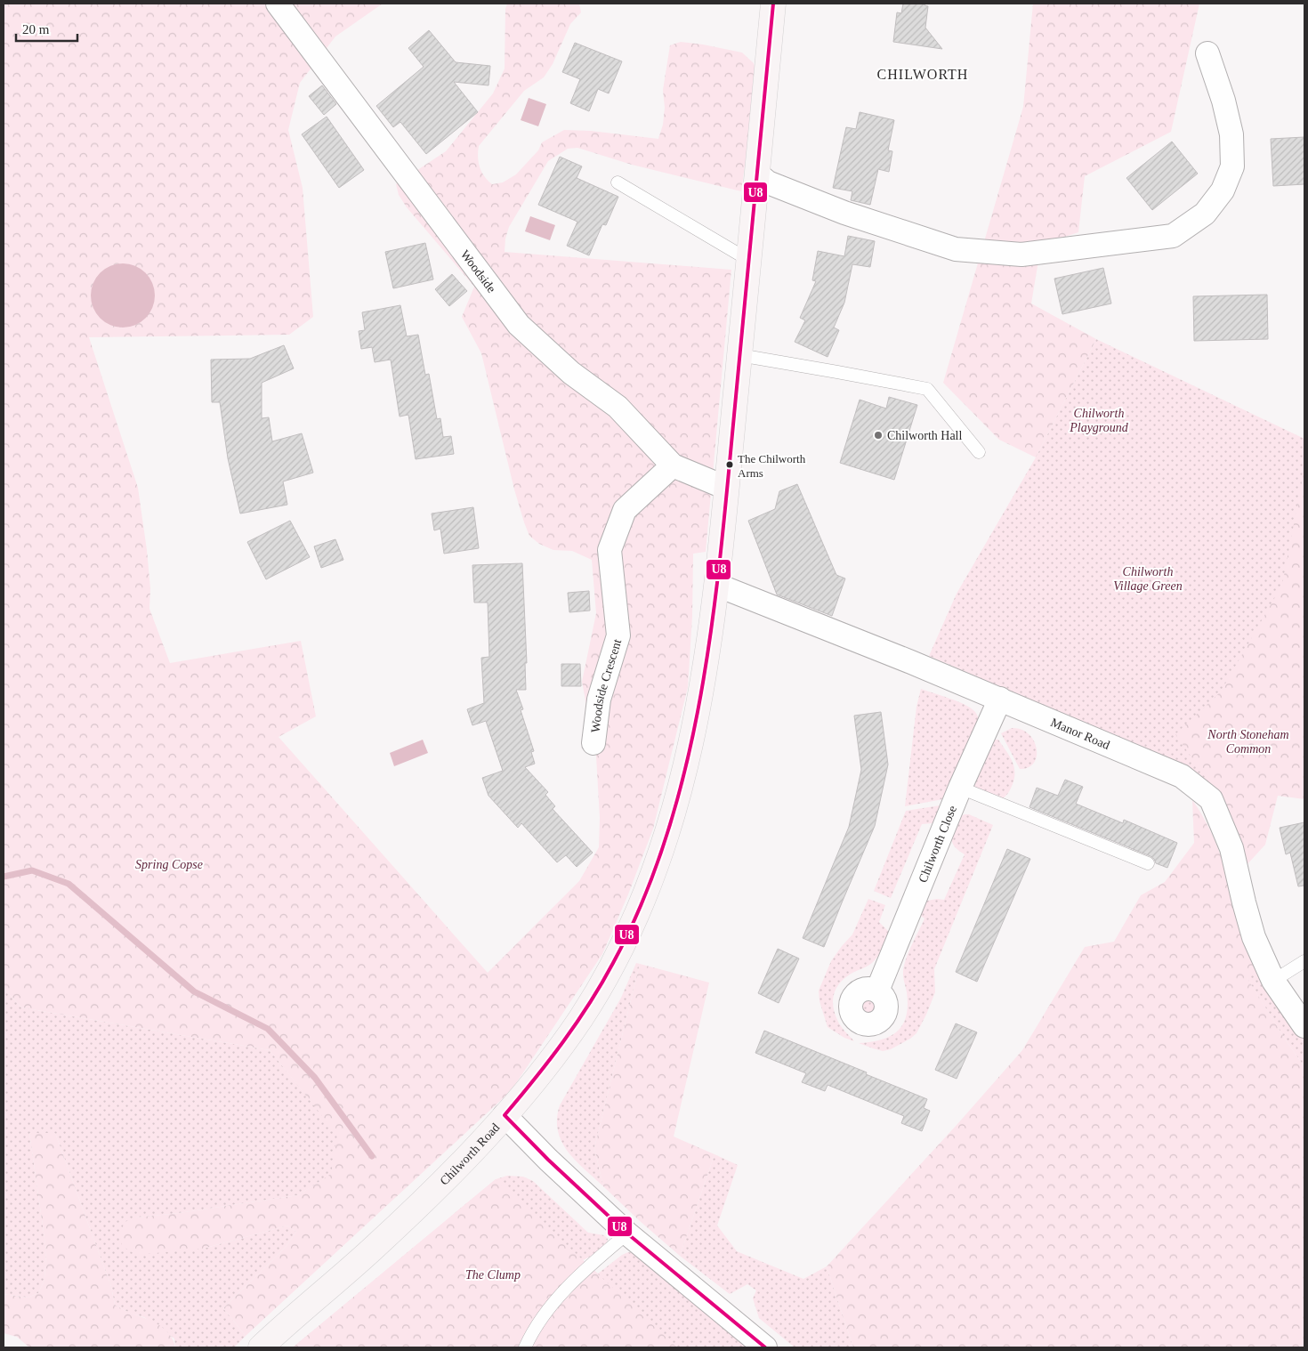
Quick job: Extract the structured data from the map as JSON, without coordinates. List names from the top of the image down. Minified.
{"streets":{"main road":["Chilworth Road"],"street":["Woodside","Woodside Crescent","Manor Road","Chilworth Close"]},"crossings":[["Woodside","Woodside Crescent"],["Woodside","Chilworth Road"],["Manor Road","Chilworth Close"],["Manor Road","Chilworth Road"]],"districts":["CHILWORTH"],"parks":["Chilworth Playground","Chilworth Village Green","North Stoneham Common","Spring Copse","The Clump"],"places":["Chilworth Hall","The Chilworth Arms"],"lines":["transit line U8"],"scale_bar":"20 m"}
